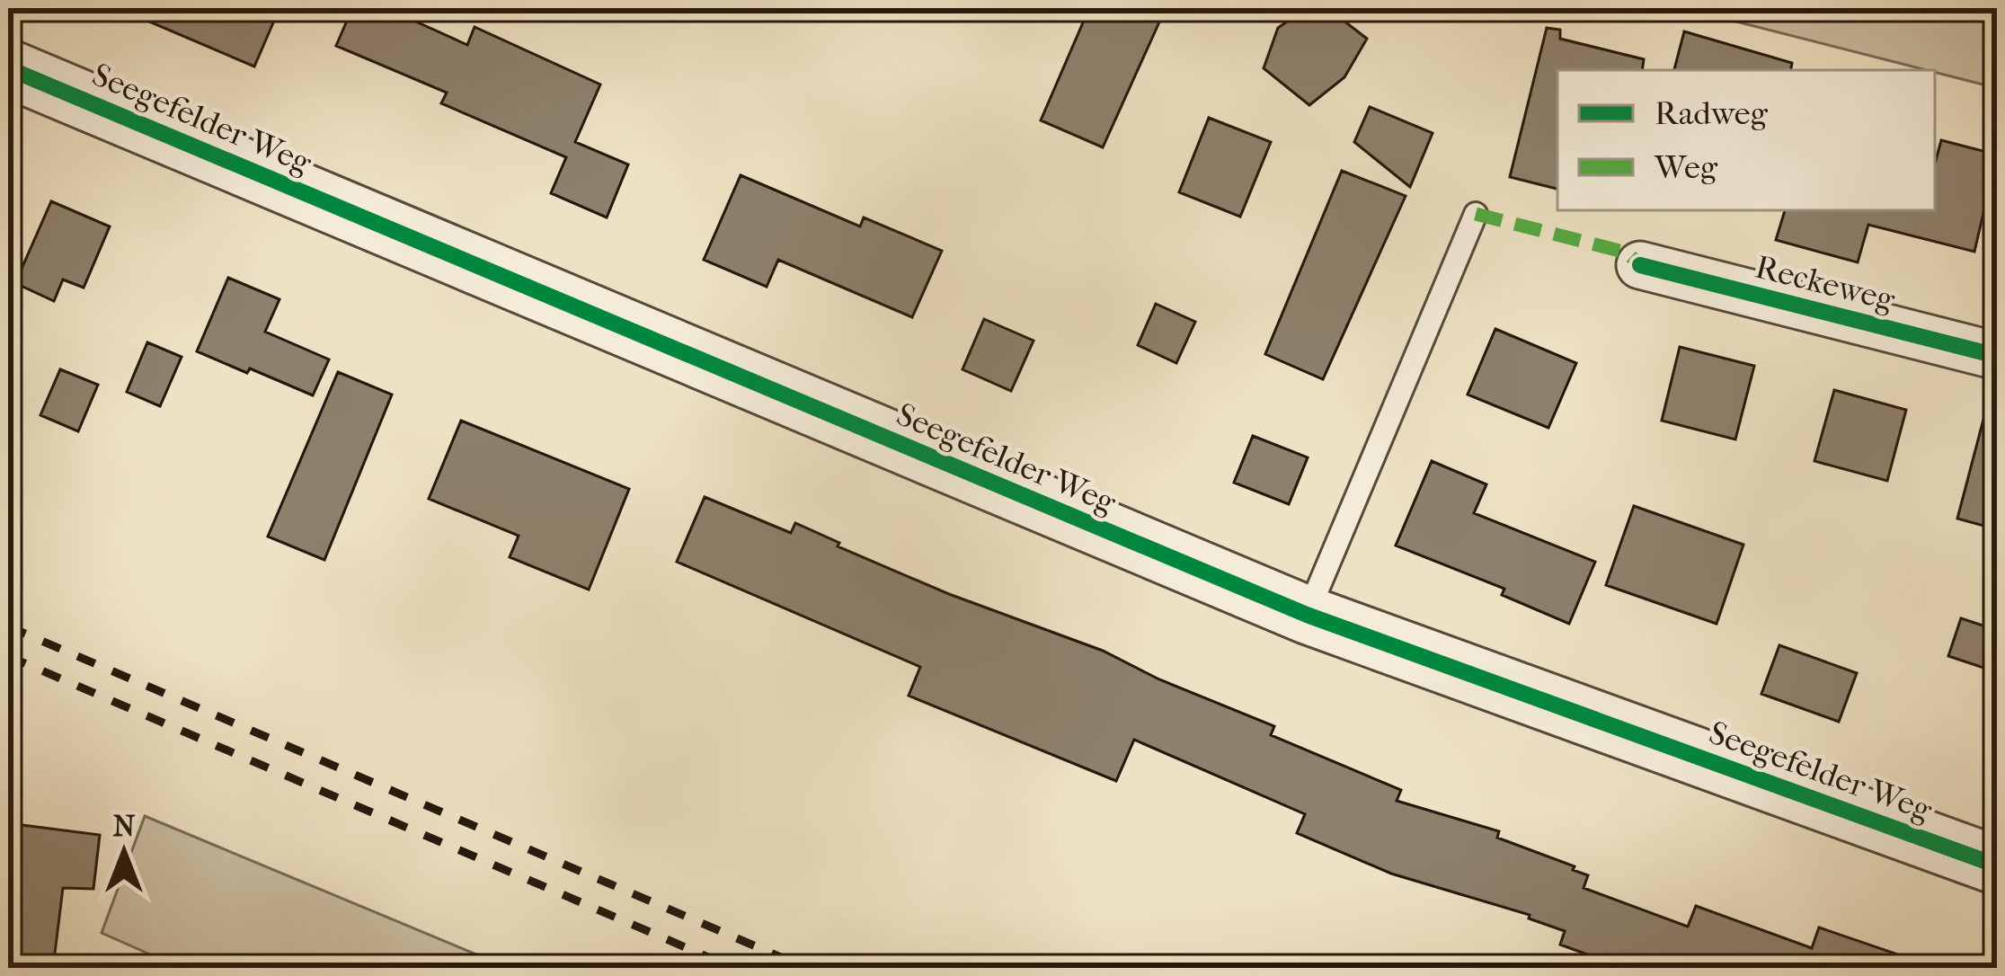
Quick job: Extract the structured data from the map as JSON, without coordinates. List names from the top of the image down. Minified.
{"streets":{"street":["Seegefelder Weg","Reckeweg"]},"legend":["Radweg","Weg"],"north":"top"}
